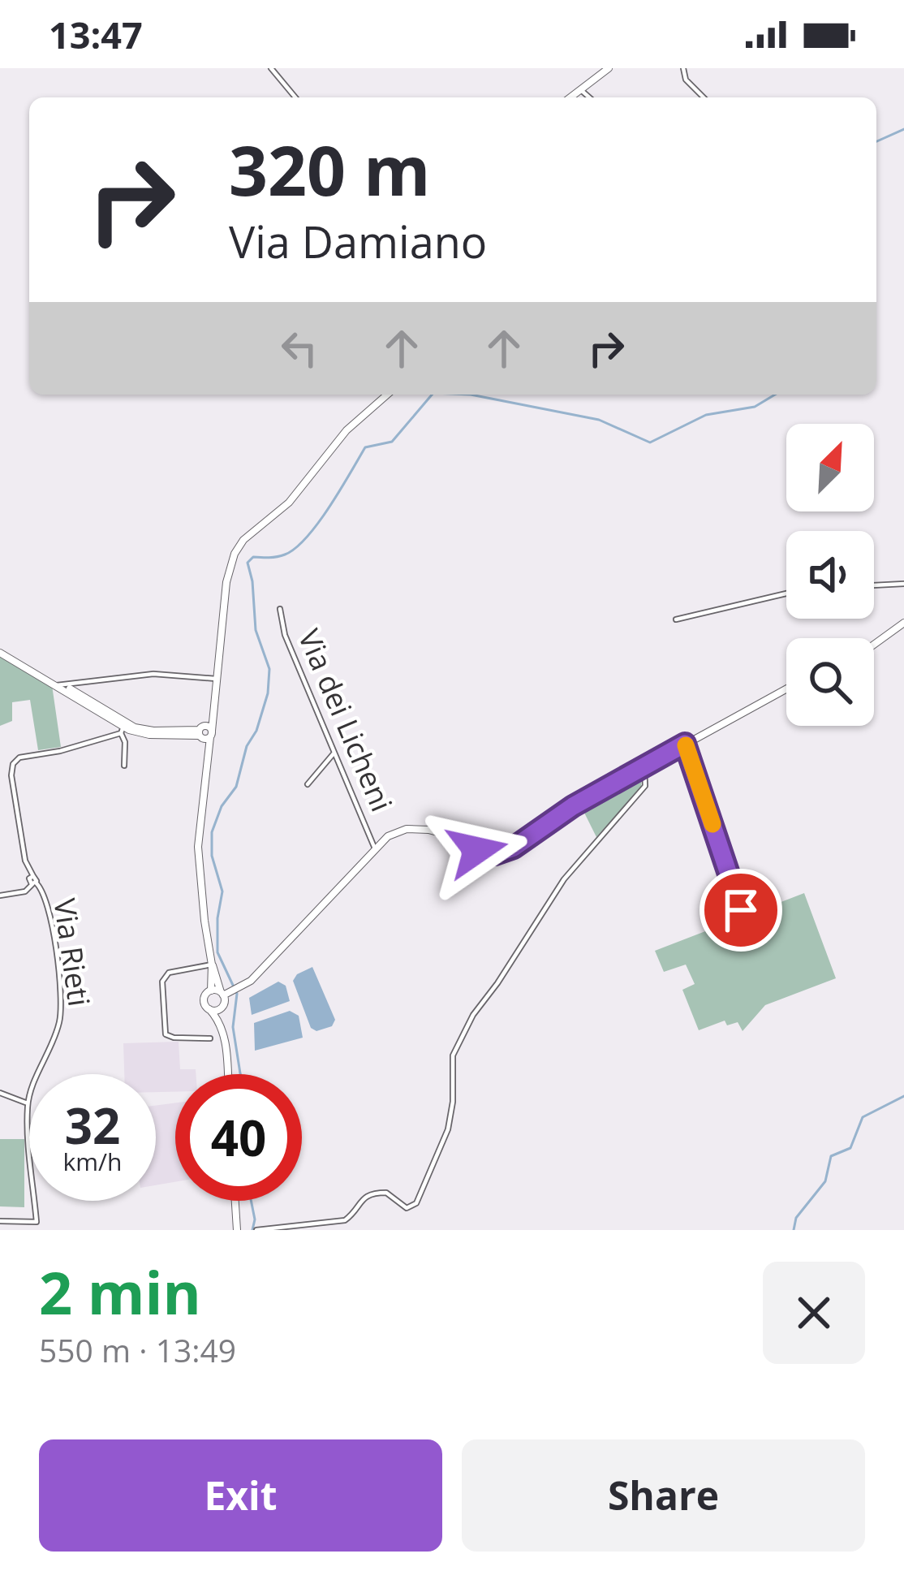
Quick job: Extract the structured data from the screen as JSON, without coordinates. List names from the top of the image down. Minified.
{"streets":{"street":["Via dei Licheni","Via Rieti"]},"north":"top right","page":{"status":"13:47","turn":["320 m","Via Damiano"],"speed":"32 km/h","limit":"40","heading":["2 min","550 m · 13:49"],"buttons":["Exit","Share"]}}
